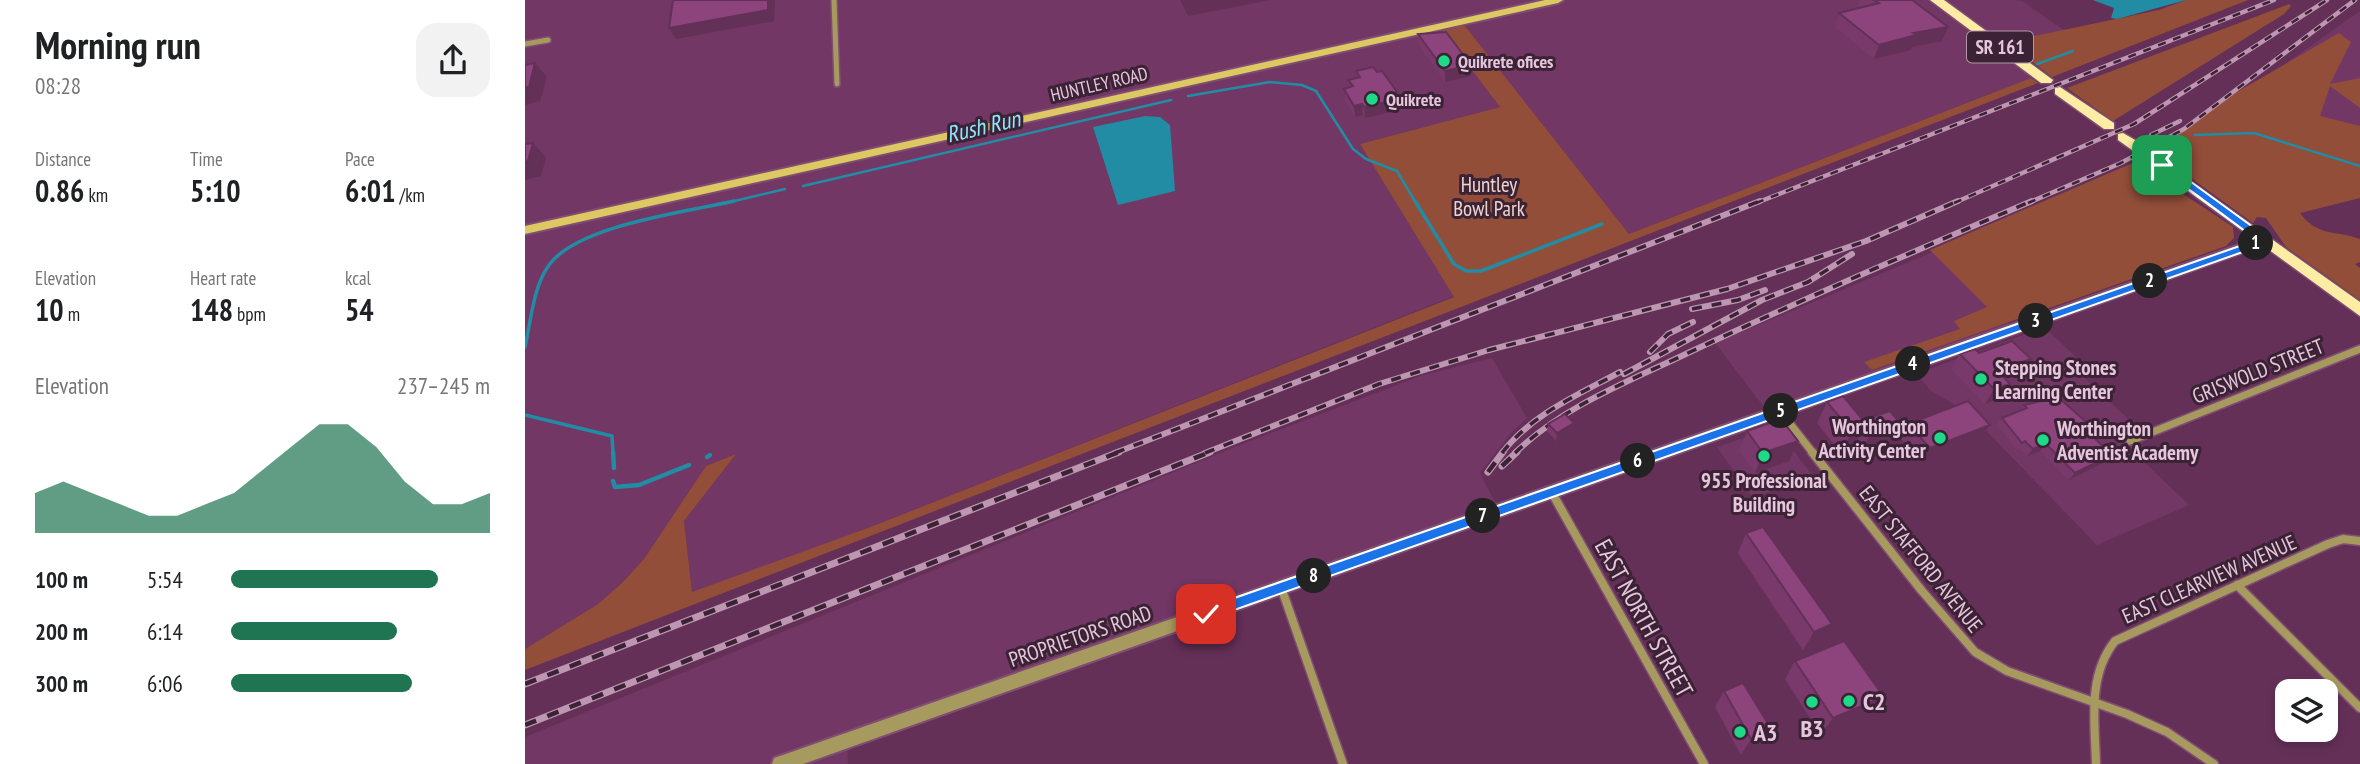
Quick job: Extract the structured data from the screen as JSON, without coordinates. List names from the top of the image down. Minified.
{"streets":{"main road":["SR 161","HUNTLEY ROAD"],"street":["GRISWOLD STREET","EAST STAFFORD AVENUE","EAST CLEARVIEW AVENUE","EAST NORTH STREET","PROPRIETORS ROAD"]},"crossings":[["EAST STAFFORD AVENUE","EAST CLEARVIEW AVENUE"],["EAST STAFFORD AVENUE","PROPRIETORS ROAD"],["EAST NORTH STREET","PROPRIETORS ROAD"]],"water":["Rush Run"],"parks":["Huntley Bowl Park"],"places":["Quikrete ofices","Quikrete","Stepping Stones Learning Center","Worthington Activity Center","Worthington Adventist Academy","955 Professional Building","C2","B3","A3"],"page":{"heading":["Morning run","08:28"],"stats":[["Distance","0.86 km"],["Time","5:10"],["Pace","6:01 /km"],["Elevation","10 m"],["Heart rate","148 bpm"],["kcal","54"]],"pins":["1","2","3","4","5","6","7","8"],"chart":["Elevation","237–245 m"],"list":[{"name":"100 m","note":"5:54"},{"name":"200 m","note":"6:14"},{"name":"300 m","note":"6:06"}]}}
